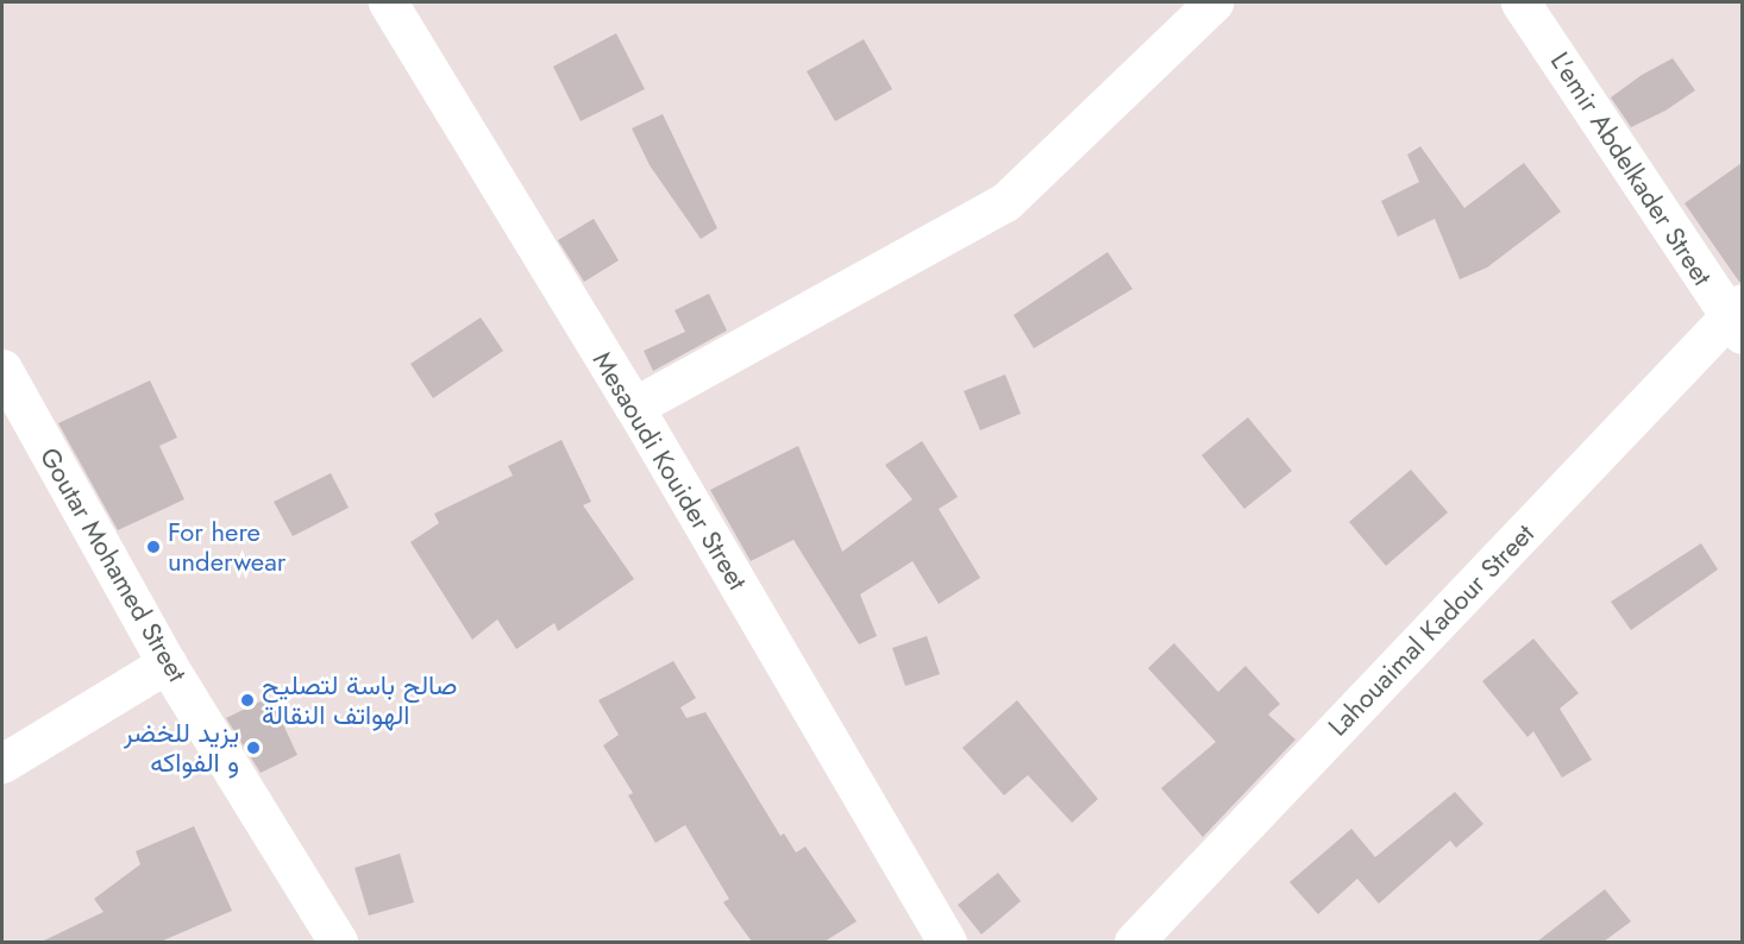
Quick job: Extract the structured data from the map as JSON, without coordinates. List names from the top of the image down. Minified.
{"streets":{"street":["L'emir Abdelkader Street","Mesaoudi Kouider Street","Goutar Mohamed Street","Lahouaimal Kadour Street"]},"crossings":[["L'emir Abdelkader Street","Lahouaimal Kadour Street"]],"places":["For here underwear","صالح باسة لتصليح الهواتف النقالة","يزيد للخضر و الفواكه"]}
